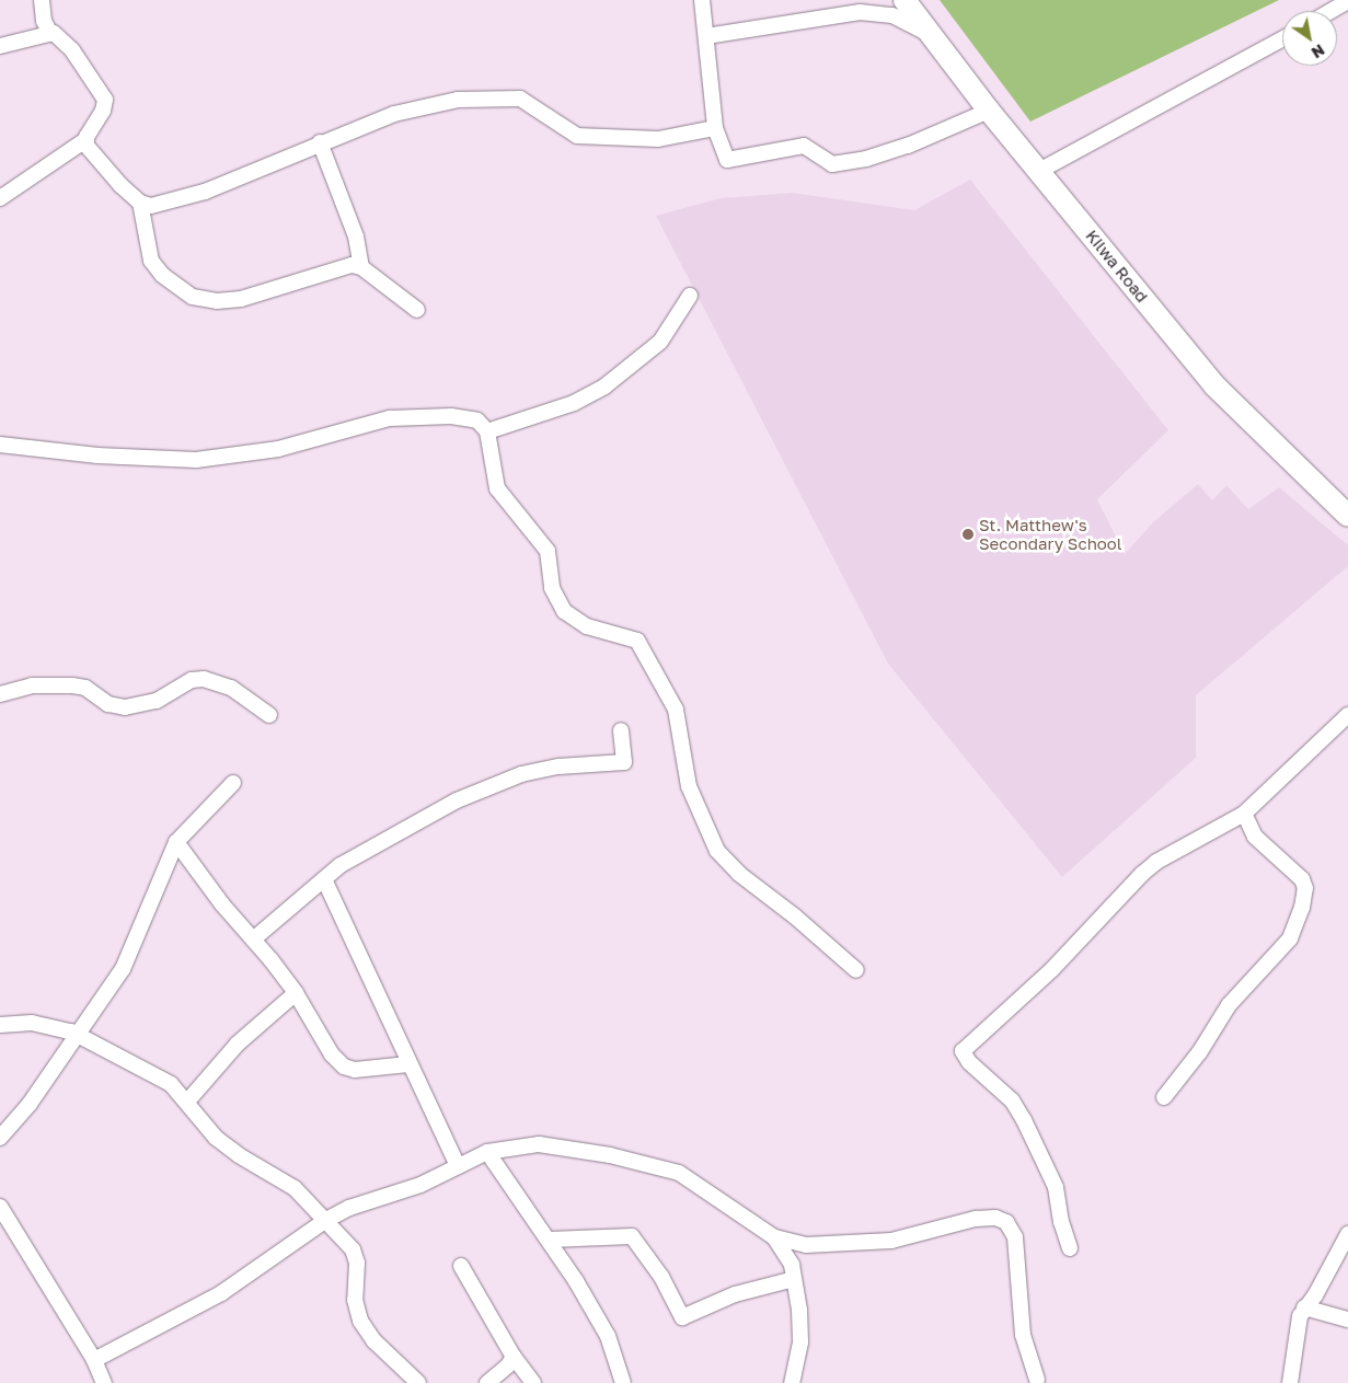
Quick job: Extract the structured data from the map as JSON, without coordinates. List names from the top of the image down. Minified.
{"streets":{"highway":["Kilwa Road"]},"places":["St. Matthew's Secondary School"],"north":"bottom right"}
